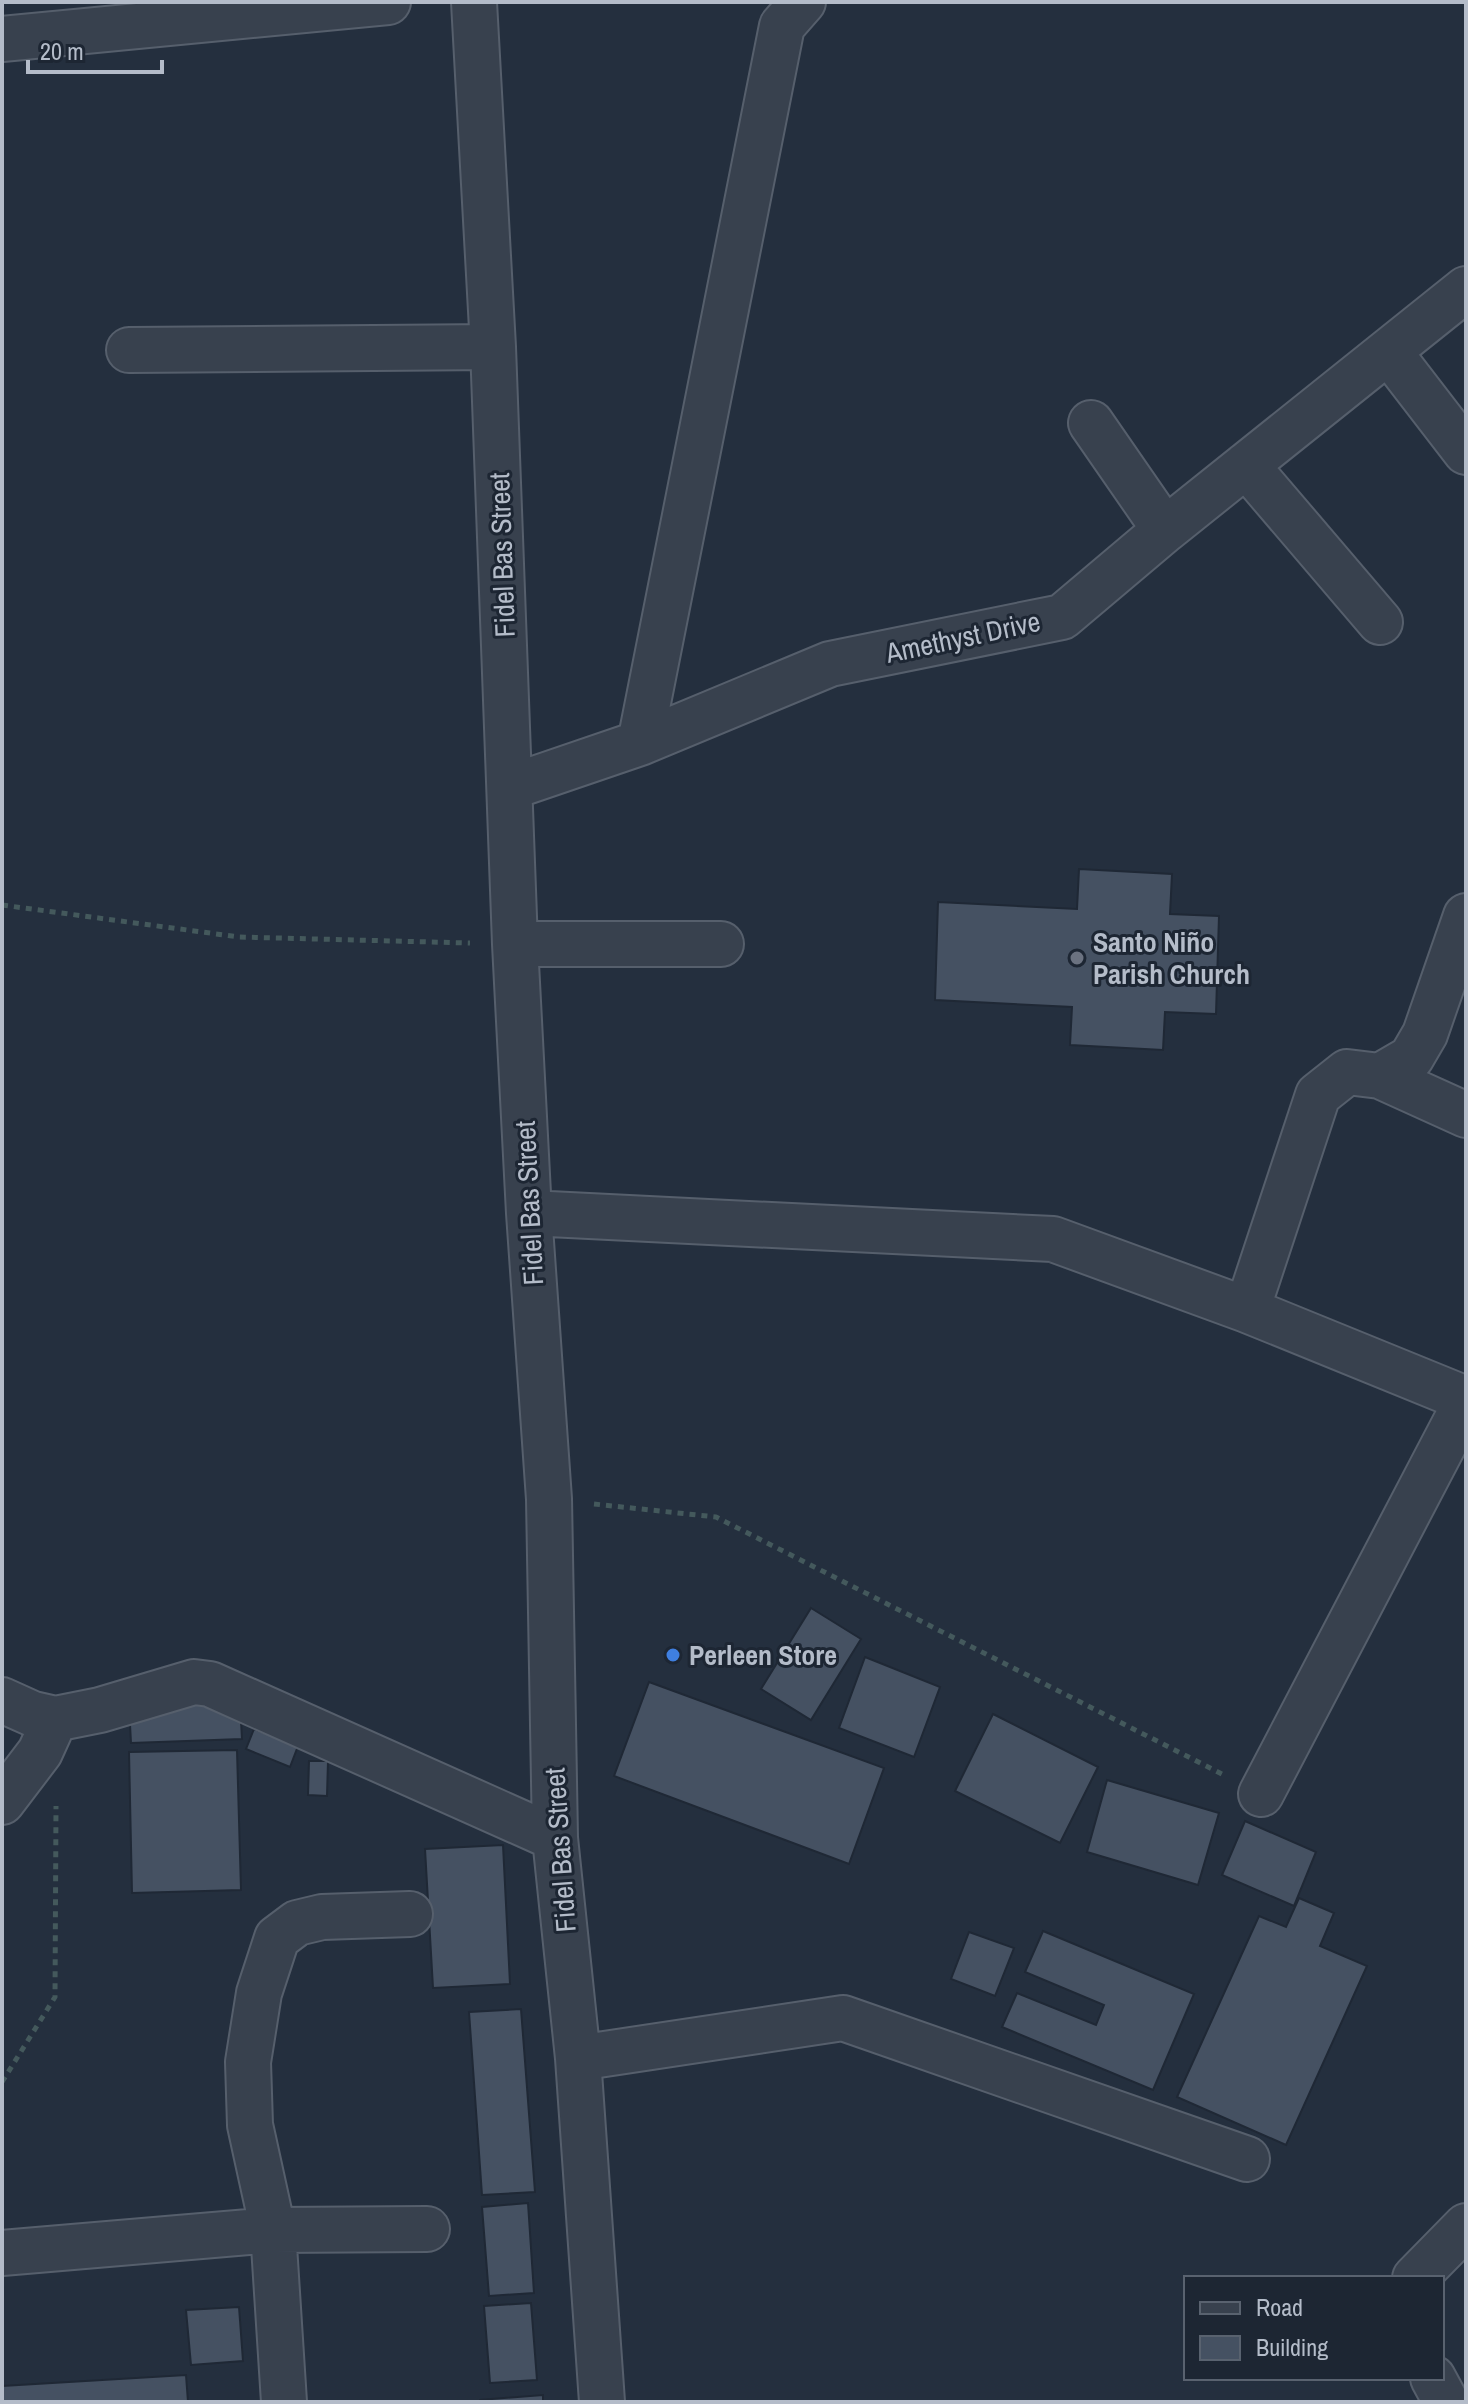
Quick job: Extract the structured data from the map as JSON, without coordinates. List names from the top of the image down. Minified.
{"streets":{"street":["Fidel Bas Street","Amethyst Drive"]},"crossings":[["Fidel Bas Street","Amethyst Drive"]],"places":["Santo Niño Parish Church","Perleen Store"],"legend":["Road","Building"],"scale_bar":"20 m"}
